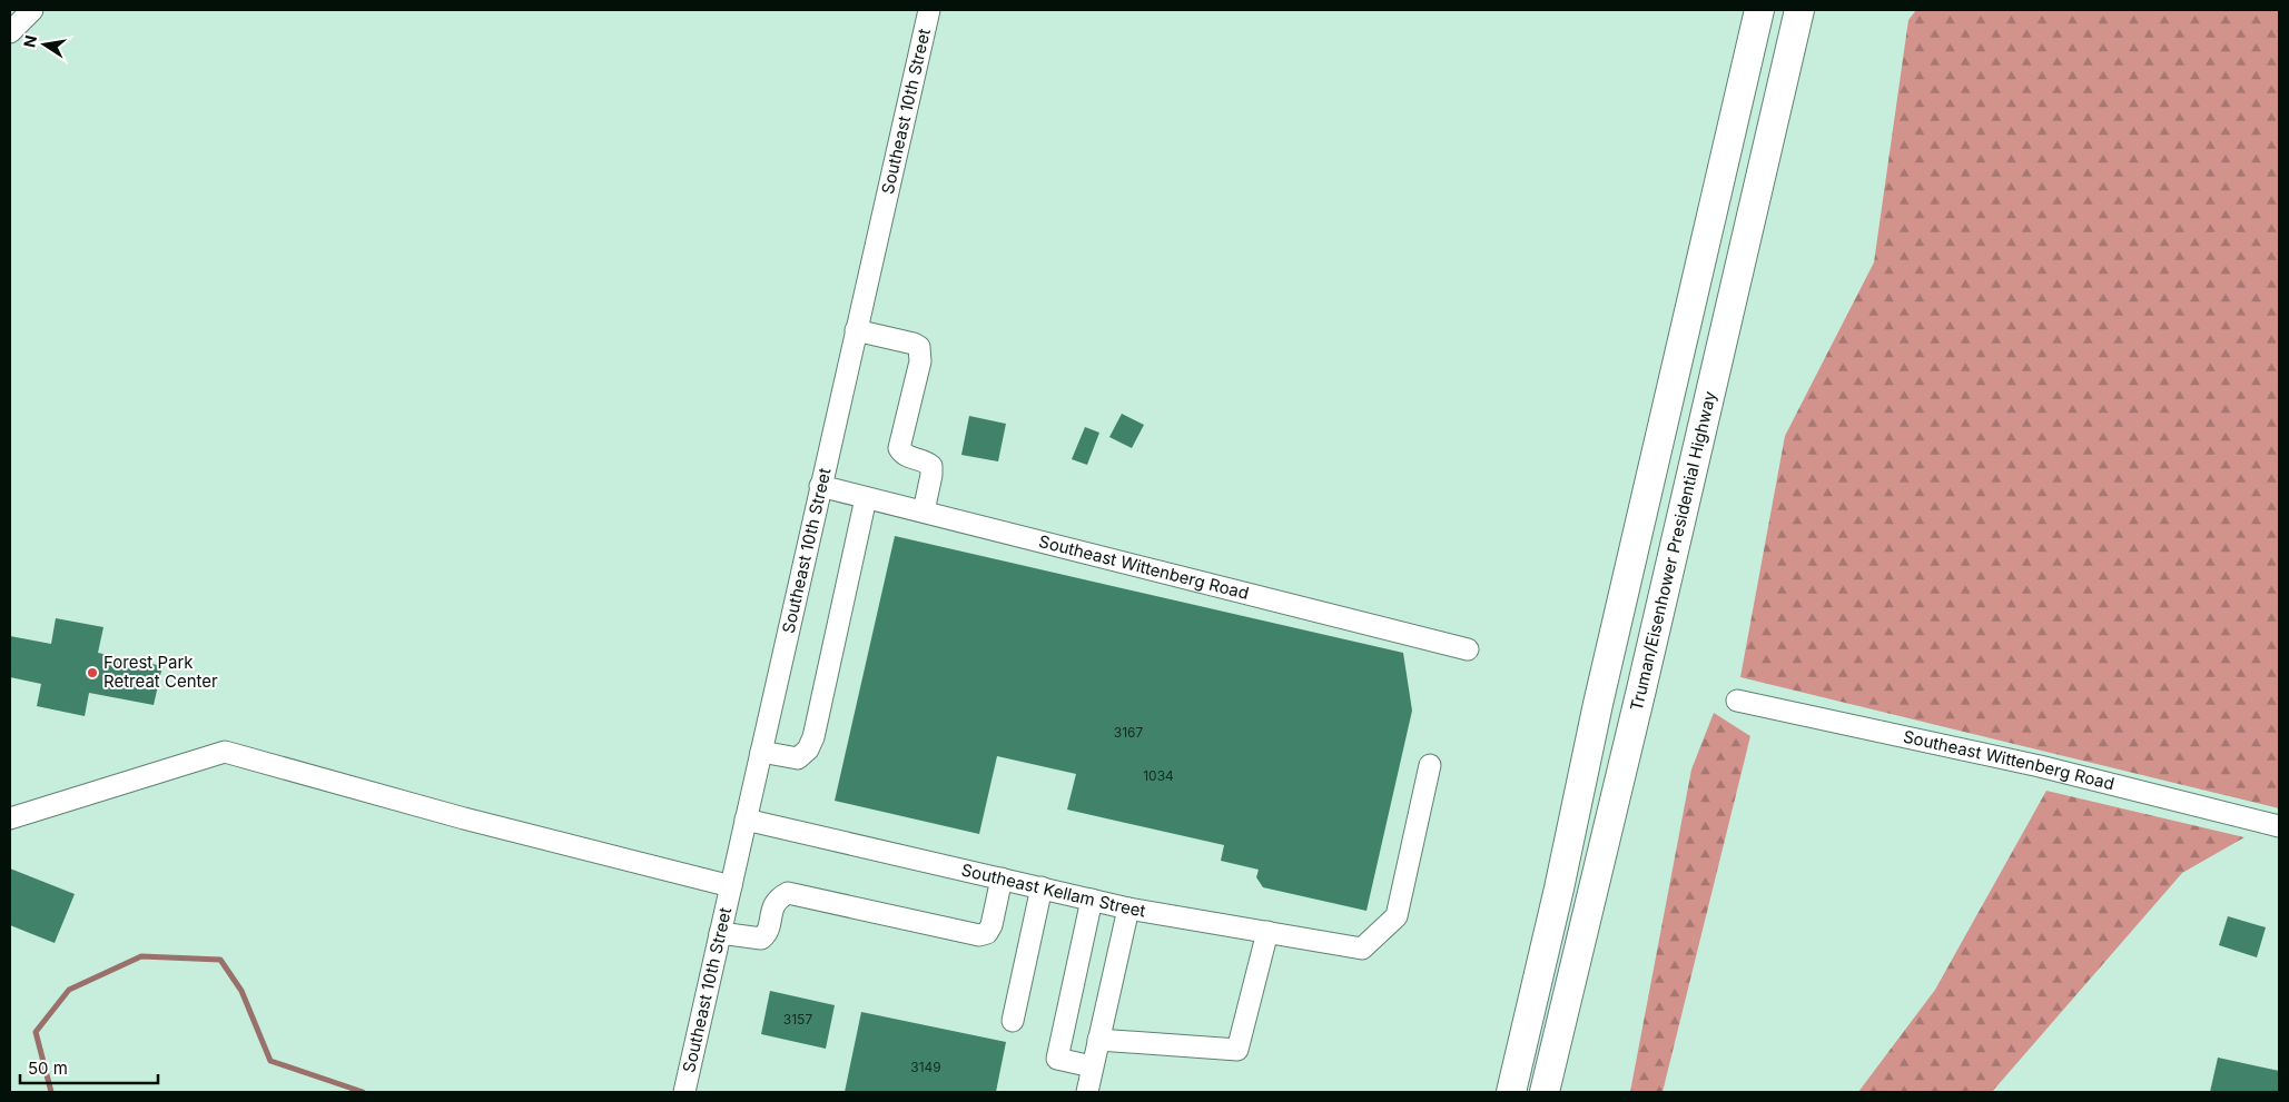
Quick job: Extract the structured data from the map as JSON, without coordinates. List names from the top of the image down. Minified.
{"streets":{"highway":["Truman/Eisenhower Presidential Highway"],"street":["Southeast 10th Street","Southeast Wittenberg Road","Southeast Kellam Street"]},"crossings":[["Southeast 10th Street","Southeast Wittenberg Road"],["Southeast 10th Street","Southeast Kellam Street"]],"places":["Forest Park Retreat Center"],"house_numbers":["3167","1034","3157","3149"],"scale_bar":"50 m","north":"left"}
